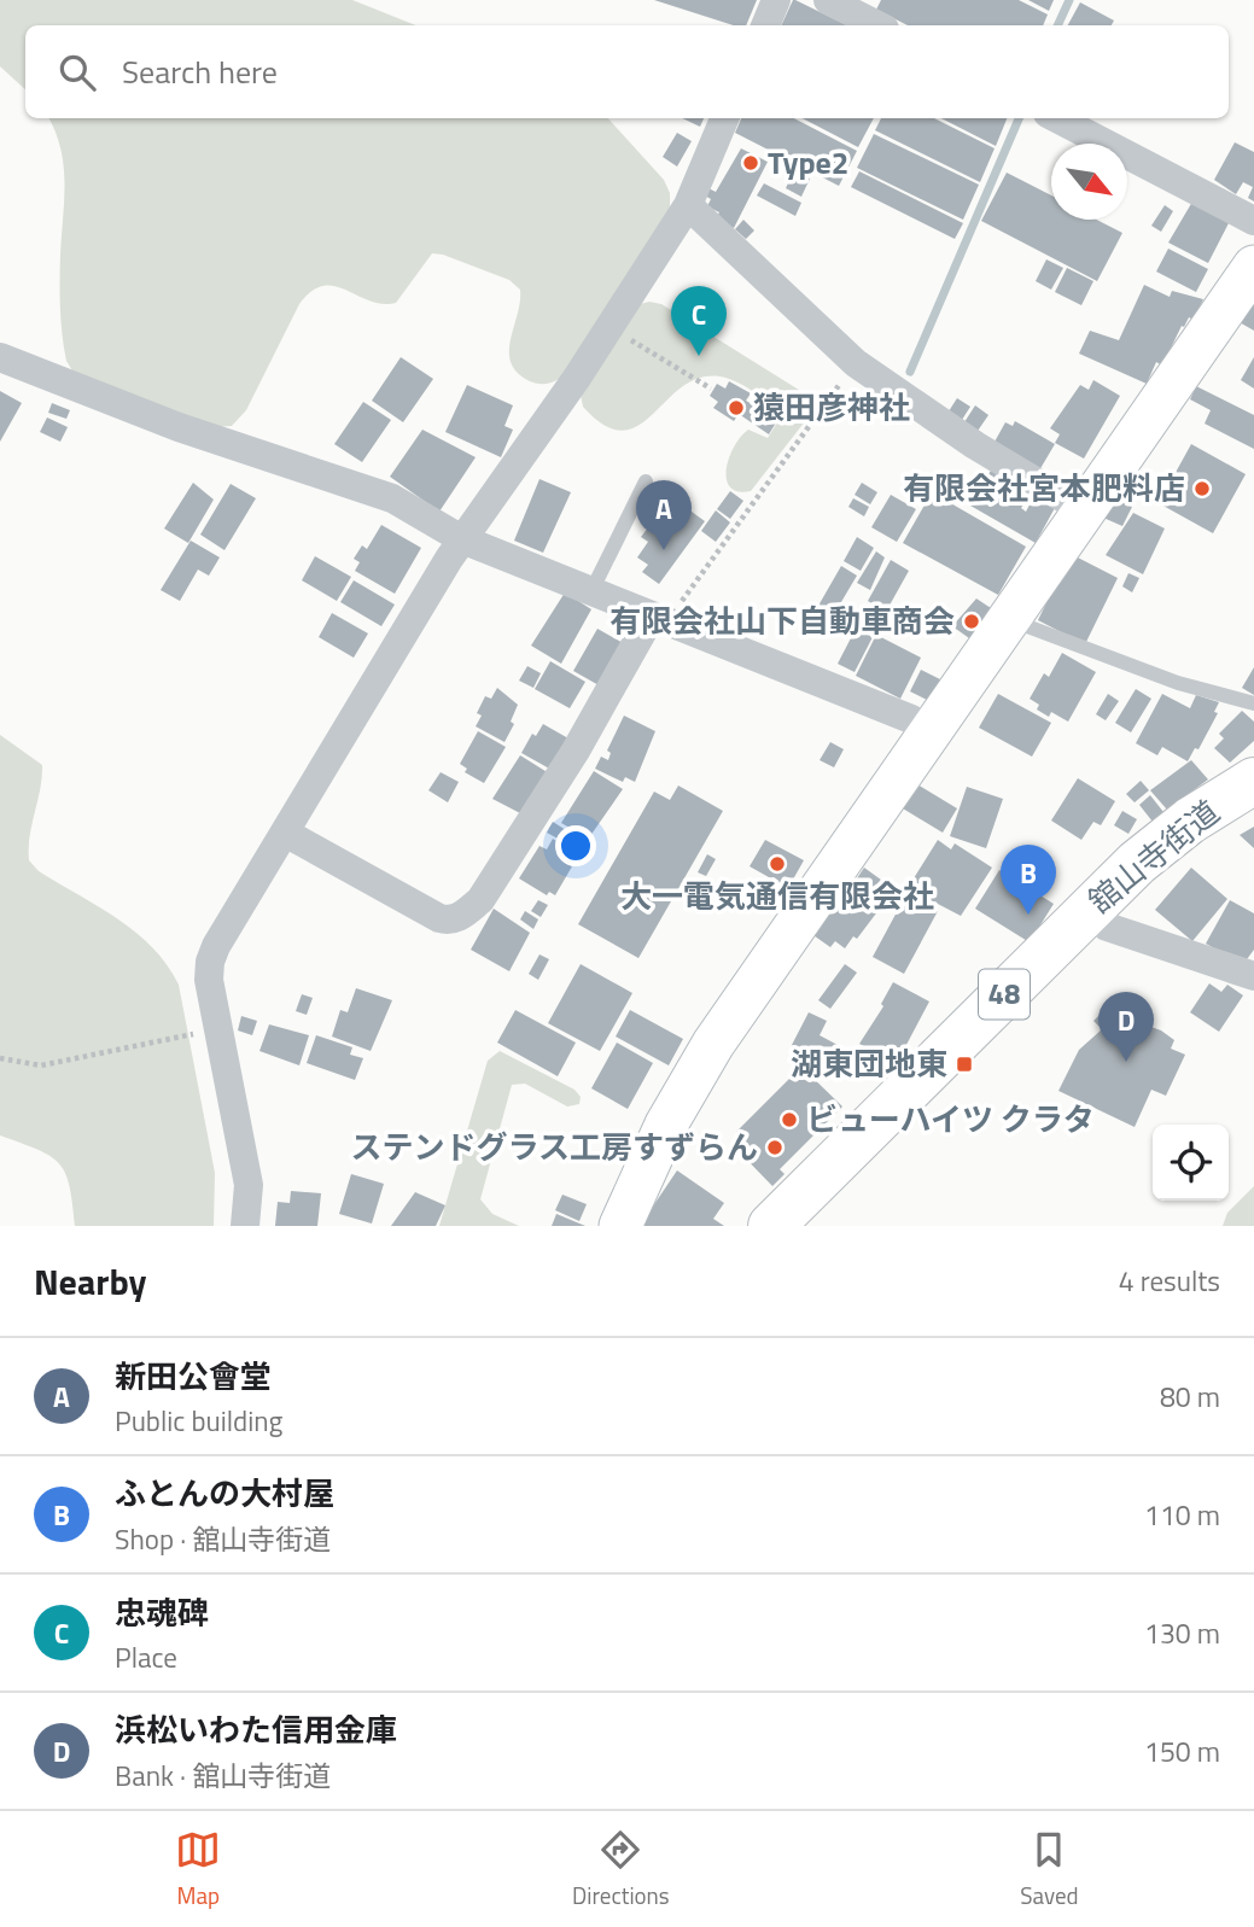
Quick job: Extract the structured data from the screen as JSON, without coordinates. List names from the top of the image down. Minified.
{"streets":{"main road":["舘山寺街道","48"]},"places":{"other":["Type2","猿田彦神社","有限会社宮本肥料店","有限会社山下自動車商会","大一電気通信有限会社","ビューハイツ クラタ","ステンドグラス工房すずらん"],"transit":["湖東団地東"]},"north":"bottom right","page":{"search":"Search here","pins":["C","A","B","D"],"heading":["Nearby","4 results"],"list":[{"mark":"A","name":"新田公會堂","note":"Public building","value":"80 m"},{"mark":"B","name":"ふとんの大村屋","note":"Shop · 舘山寺街道","value":"110 m"},{"mark":"C","name":"忠魂碑","note":"Place","value":"130 m"},{"mark":"D","name":"浜松いわた信用金庫","note":"Bank · 舘山寺街道","value":"150 m"}],"nav":["Map","Directions","Saved"]}}
